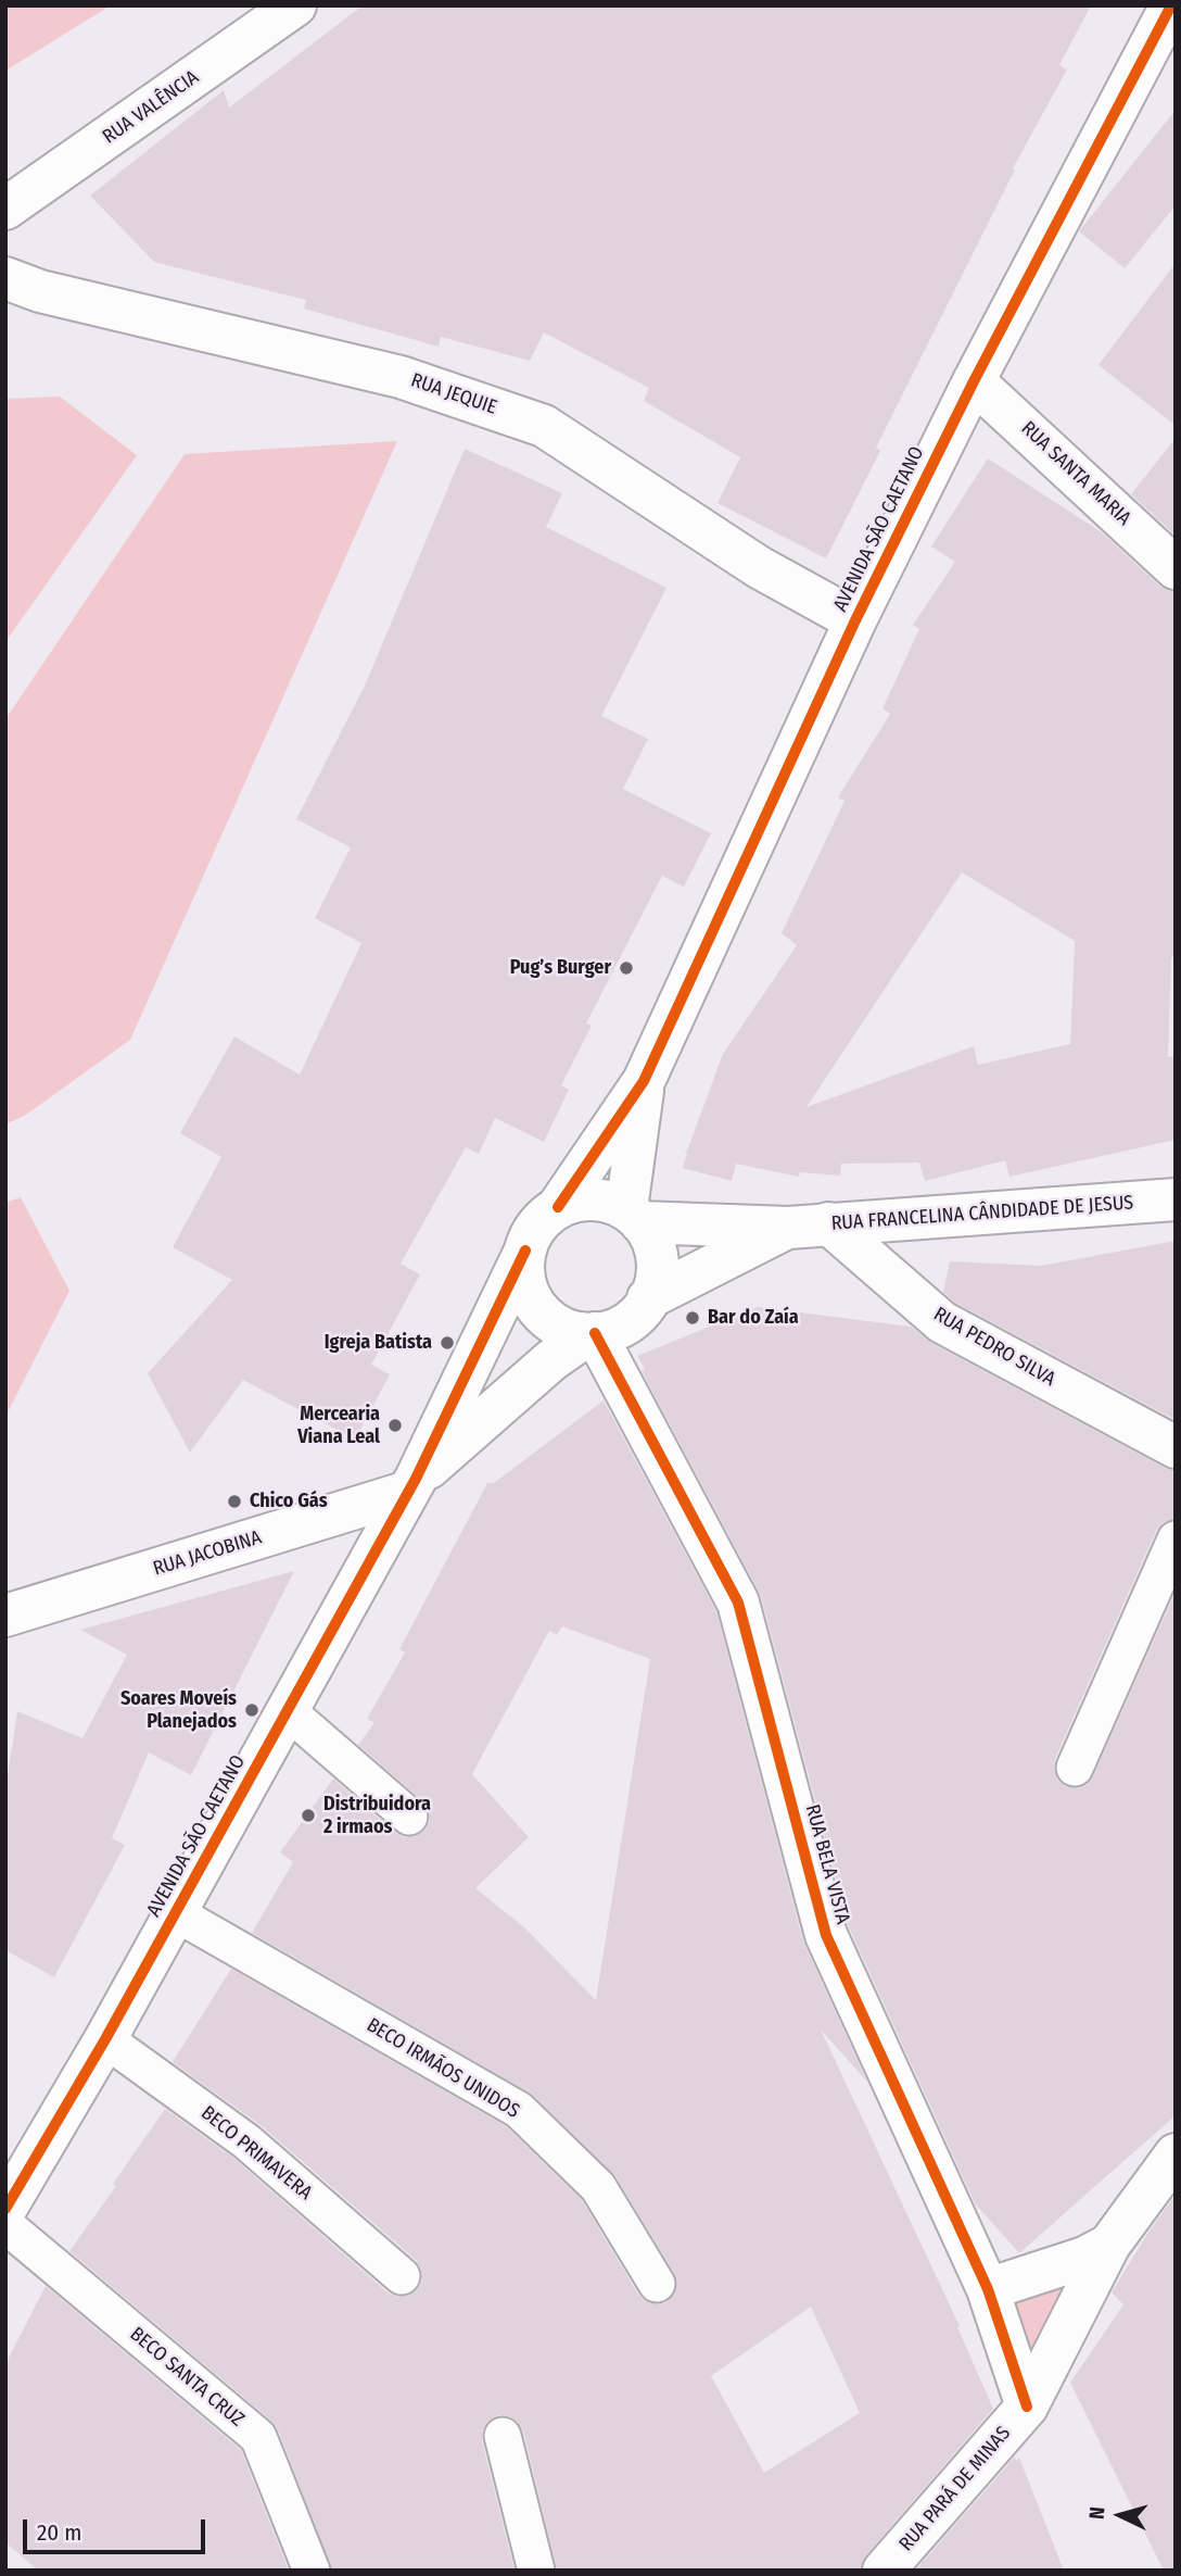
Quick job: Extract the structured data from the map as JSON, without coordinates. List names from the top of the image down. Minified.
{"streets":{"street":["RUA VALÊNCIA","RUA JEQUIE","RUA SANTA MARIA","AVENIDA SÃO CAETANO","RUA FRANCELINA CÂNDIDADE DE JESUS","RUA PEDRO SILVA","RUA JACOBINA","RUA BELA VISTA","RUA PARÁ DE MINAS"],"lane":["BECO IRMÃOS UNIDOS","BECO PRIMAVERA","BECO SANTA CRUZ"]},"crossings":[["RUA JEQUIE","AVENIDA SÃO CAETANO"],["RUA SANTA MARIA","AVENIDA SÃO CAETANO"],["AVENIDA SÃO CAETANO","RUA FRANCELINA CÂNDIDADE DE JESUS"],["AVENIDA SÃO CAETANO","RUA JACOBINA"],["AVENIDA SÃO CAETANO","RUA BELA VISTA"],["AVENIDA SÃO CAETANO","BECO IRMÃOS UNIDOS"],["AVENIDA SÃO CAETANO","BECO PRIMAVERA"],["RUA FRANCELINA CÂNDIDADE DE JESUS","RUA PEDRO SILVA"],["RUA FRANCELINA CÂNDIDADE DE JESUS","RUA BELA VISTA"],["RUA BELA VISTA","RUA PARÁ DE MINAS"]],"places":["Pug’s Burger","Bar do Zaía","Igreja Batista","Mercearia Viana Leal","Chico Gás","Soares Moveís Planejados","Distribuidora 2 irmaos"],"scale_bar":"20 m","north":"left"}
